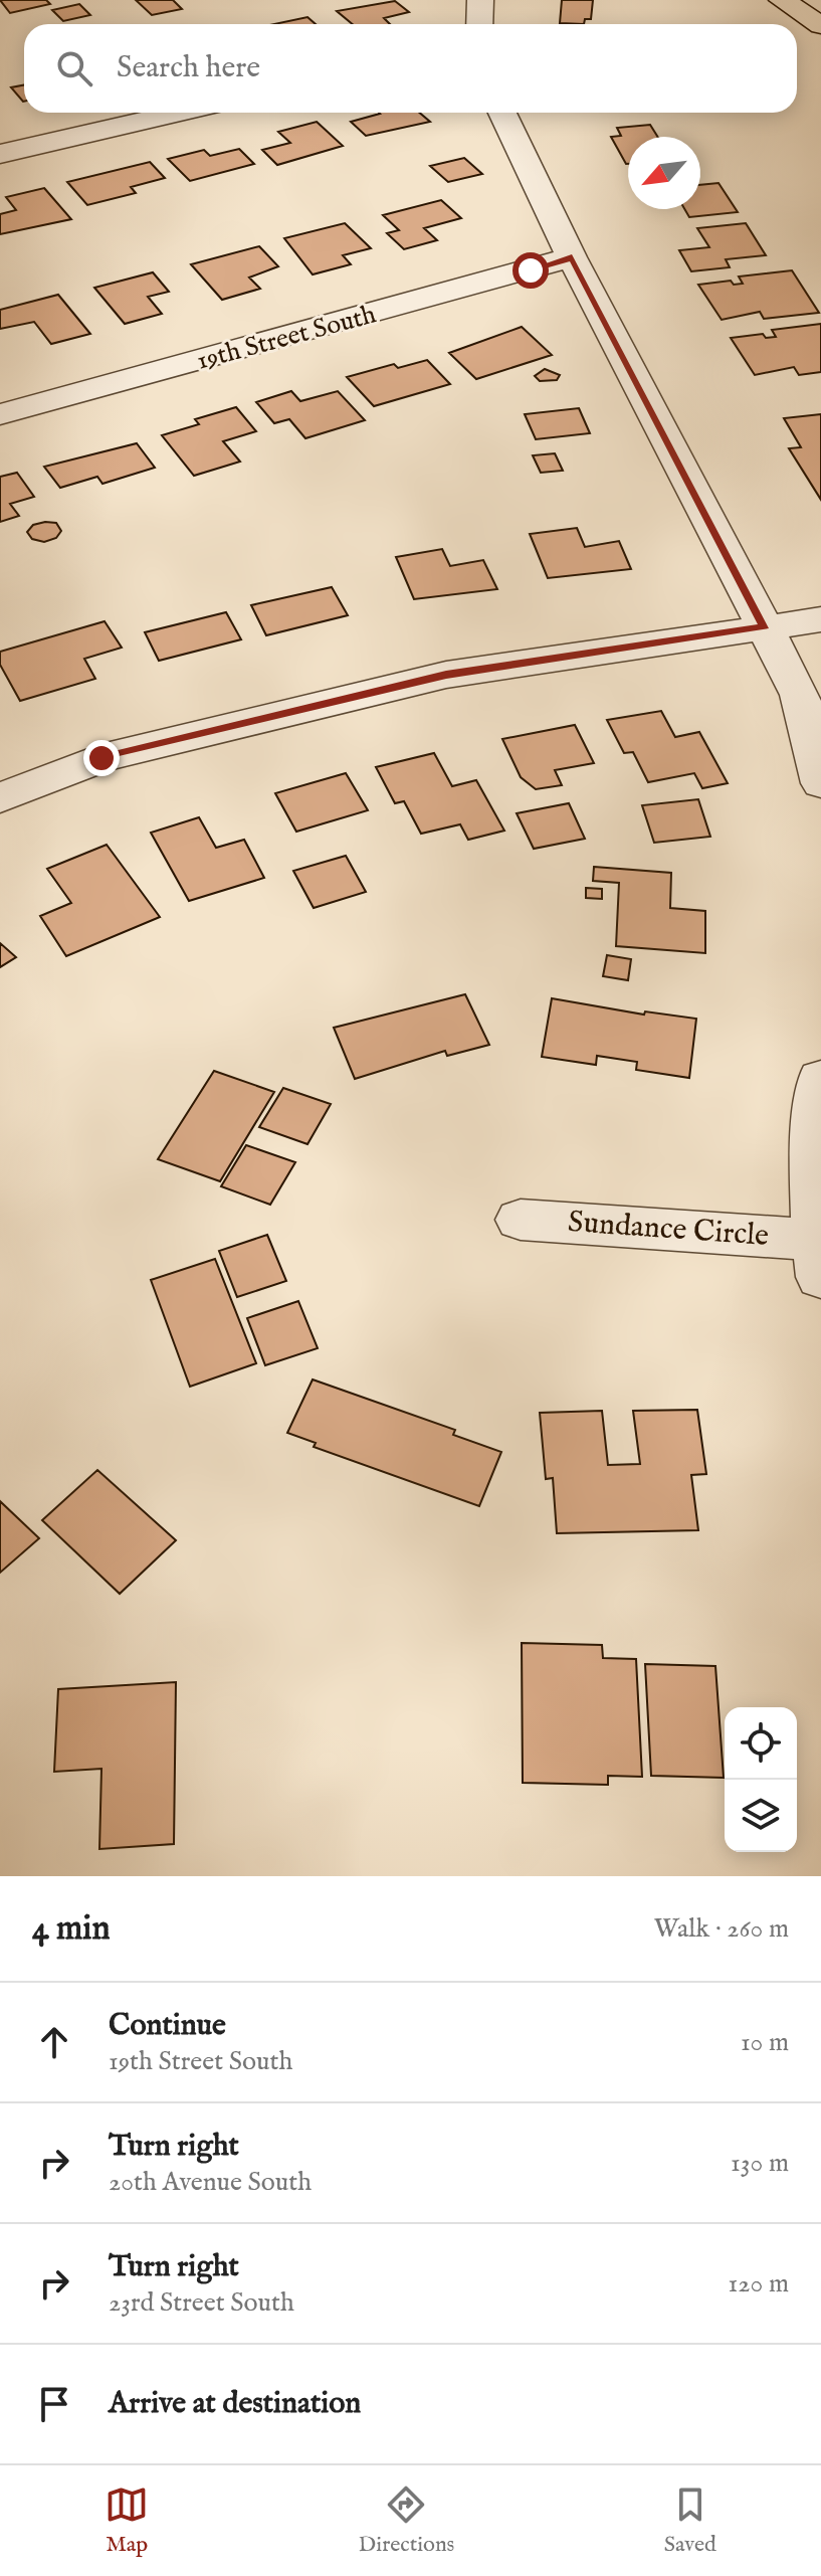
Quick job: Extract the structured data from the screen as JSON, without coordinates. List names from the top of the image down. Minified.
{"streets":{"street":["19th Street South","Sundance Circle"]},"north":"bottom left","page":{"search":"Search here","heading":["4 min","Walk · 260 m"],"list":[["Continue","19th Street South","10 m"],["Turn right","20th Avenue South","130 m"],["Turn right","23rd Street South","120 m"],"Arrive at destination"],"nav":["Map","Directions","Saved"]}}
